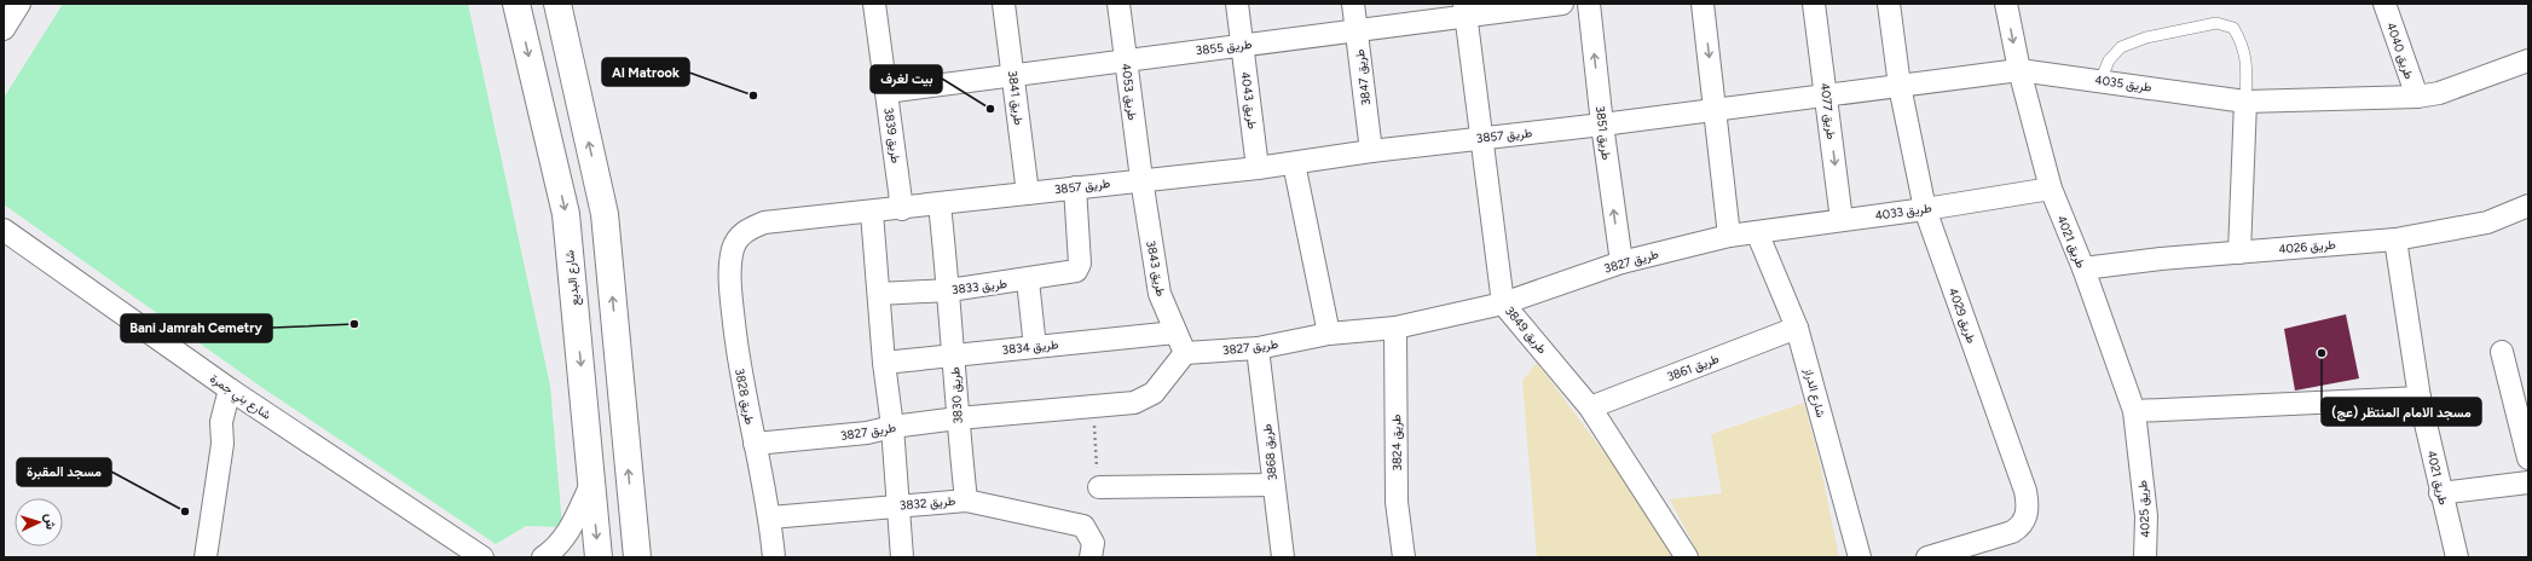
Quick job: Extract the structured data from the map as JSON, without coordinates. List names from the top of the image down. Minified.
{"streets":{"main road":["شارع البديع"],"street":["طريق 3855","طريق 4040","طريق 3847","طريق 4035","طريق 4053","طريق 3841","طريق 4043","طريق 4077","طريق 3851","طريق 3839","طريق 3857","طريق 4033","طريق 4021","طريق 4026","طريق 3827","طريق 3843","طريق 3833","طريق 4029","طريق 3849","طريق 3834","طريق 3861","شارع الدراز","طريق 3830","شارع بني جمرة","طريق 3828","طريق 3824","طريق 3868","طريق 3832","طريق 4025"]},"crossings":[["طريق 3855","طريق 3847"],["طريق 3855","طريق 4053"],["طريق 3855","طريق 3841"],["طريق 3855","طريق 4043"],["طريق 3855","طريق 3839"],["طريق 3855","طريق 3849"],["طريق 4040","طريق 4035"],["طريق 3847","طريق 3857"],["طريق 4035","طريق 4077"],["طريق 4035","طريق 3857"],["طريق 4035","طريق 4021"],["طريق 4035","طريق 4029"],["طريق 4053","طريق 3857"],["طريق 4053","طريق 3843"],["طريق 3841","طريق 3857"],["طريق 4043","طريق 3857"],["طريق 4077","طريق 4033"],["طريق 3851","طريق 3857"],["طريق 3851","طريق 3827"],["طريق 3839","طريق 3857"],["طريق 3857","طريق 3843"],["طريق 3857","طريق 3833"],["طريق 3857","طريق 3849"],["طريق 3857","طريق 3830"],["طريق 3857","طريق 3828"],["طريق 4033","طريق 4021"],["طريق 4033","طريق 3827"],["طريق 4033","طريق 4029"],["طريق 4033","شارع الدراز"],["طريق 4021","طريق 4026"],["طريق 4021","طريق 4025"],["طريق 3827","طريق 3843"],["طريق 3827","طريق 3849"],["طريق 3827","شارع الدراز"],["طريق 3827","طريق 3830"],["طريق 3827","طريق 3828"],["طريق 3827","طريق 3824"],["طريق 3827","طريق 3868"],["طريق 3843","طريق 3834"],["طريق 3833","طريق 3830"],["طريق 3849","طريق 3861"],["طريق 3834","طريق 3830"],["طريق 3861","شارع الدراز"],["طريق 3830","طريق 3832"],["طريق 3828","طريق 3832"]],"places":["Al Matrook","بيت لغرف","Bani Jamrah Cemetry","مسجد الامام المنتظر (عج)","مسجد المقبرة"],"north":"right"}
